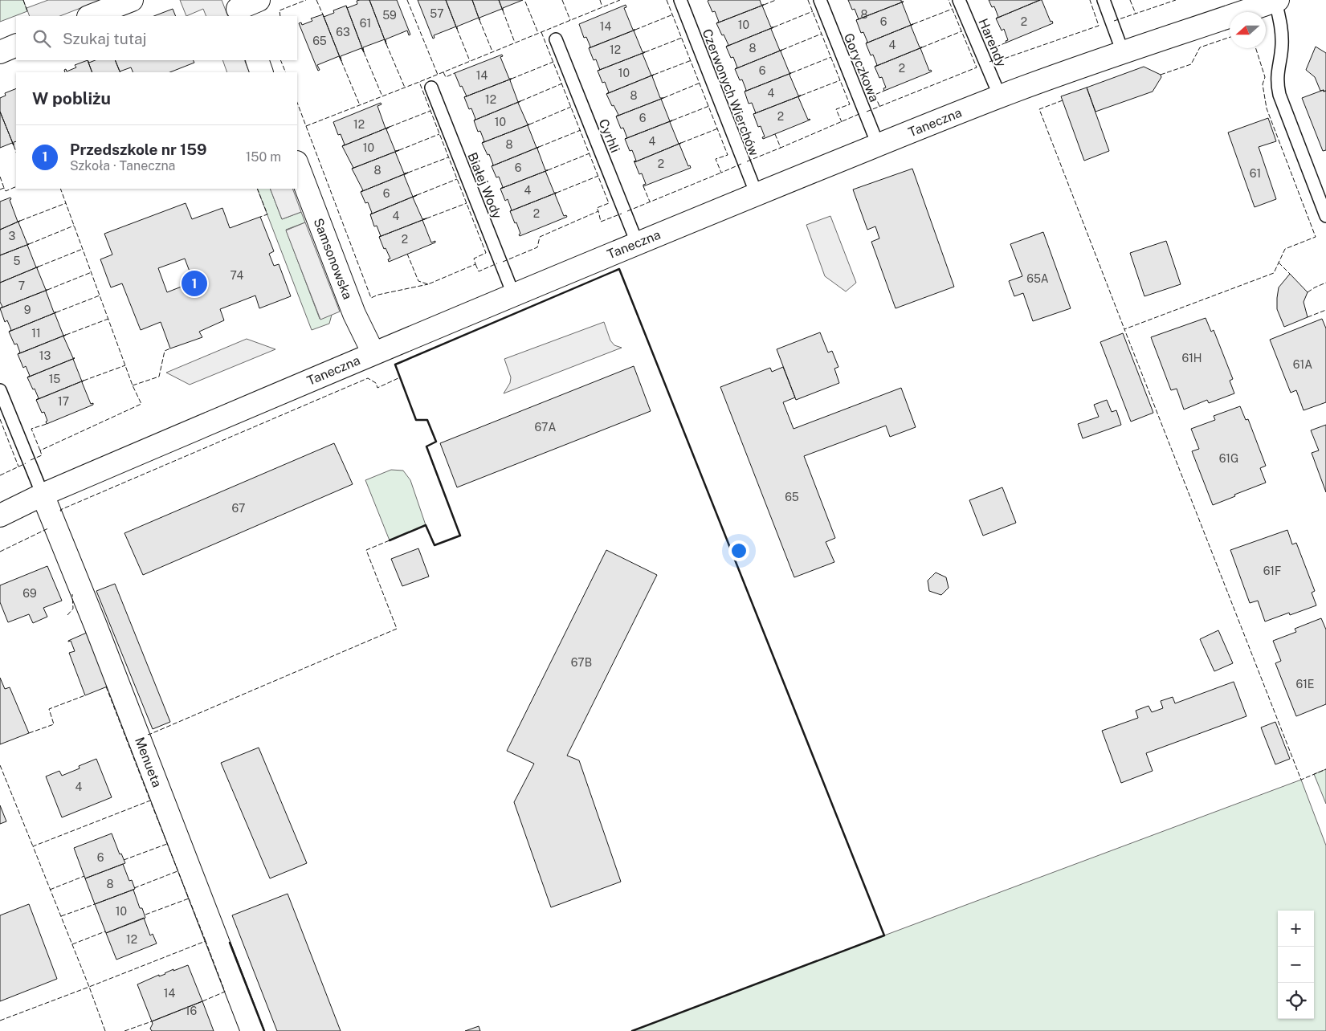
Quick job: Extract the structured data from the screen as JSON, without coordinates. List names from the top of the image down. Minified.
{"streets":{"street":["Taneczna","Samsonowska","Menueta"],"lane":["Harendy","Goryczkowa","Czerwonych Wierchów","Cyrhli","Białej Wody"]},"crossings":[["Harendy","Taneczna"],["Goryczkowa","Taneczna"],["Czerwonych Wierchów","Taneczna"],["Taneczna","Cyrhli"],["Taneczna","Białej Wody"],["Taneczna","Samsonowska"],["Taneczna","Menueta"]],"house_numbers":["57","8","59","6","2","61","10","14","63","65","4","8","12","2","6","10","14","4","8","12","2","6","10","12","4","8","10","2","6","8","61","4","6","2","4","3","2","5","74","65A","7","9","11","13","61H","61A","15","17","67A","61G","65","67","61F","69","67B","61E","4","6","8","10","12","14","16"],"north":"left","page":{"search":"Szukaj tutaj","heading":"W pobliżu","list":[{"mark":"1","name":"Przedszkole nr 159","note":"Szkoła · Taneczna","value":"150 m"}],"pins":"1","map_buttons":["+","−"]}}
